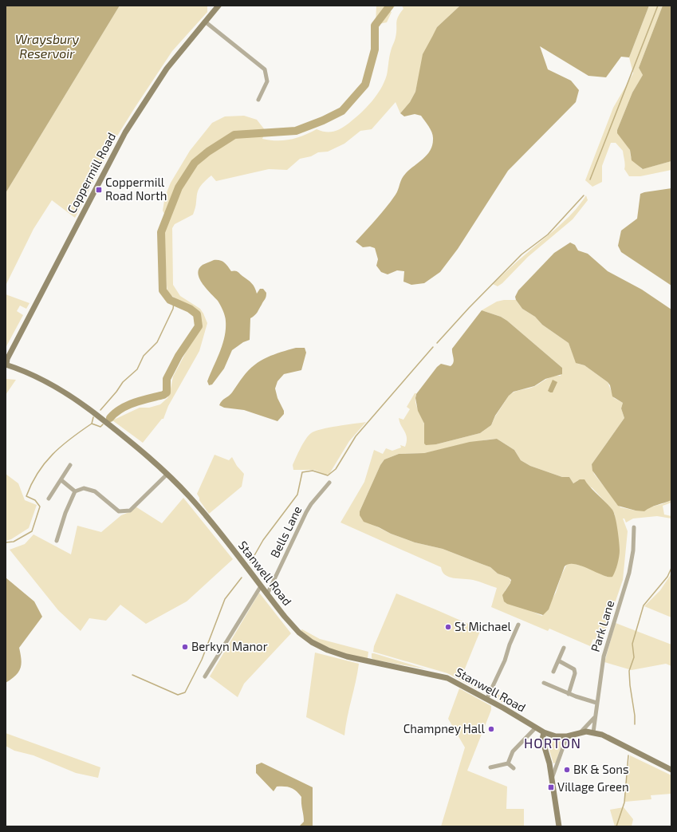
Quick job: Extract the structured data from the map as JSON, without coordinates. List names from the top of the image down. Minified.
{"streets":{"street":["Coppermill Road","Bells Lane","Stanwell Road","Park Lane"]},"crossings":[["Coppermill Road","Stanwell Road"],["Bells Lane","Stanwell Road"]],"districts":["HORTON"],"water":["Wraysbury Reservoir"],"places":{"transit":["Coppermill Road North","Village Green"],"other":["St Michael","Berkyn Manor","Champney Hall","BK & Sons"]}}
